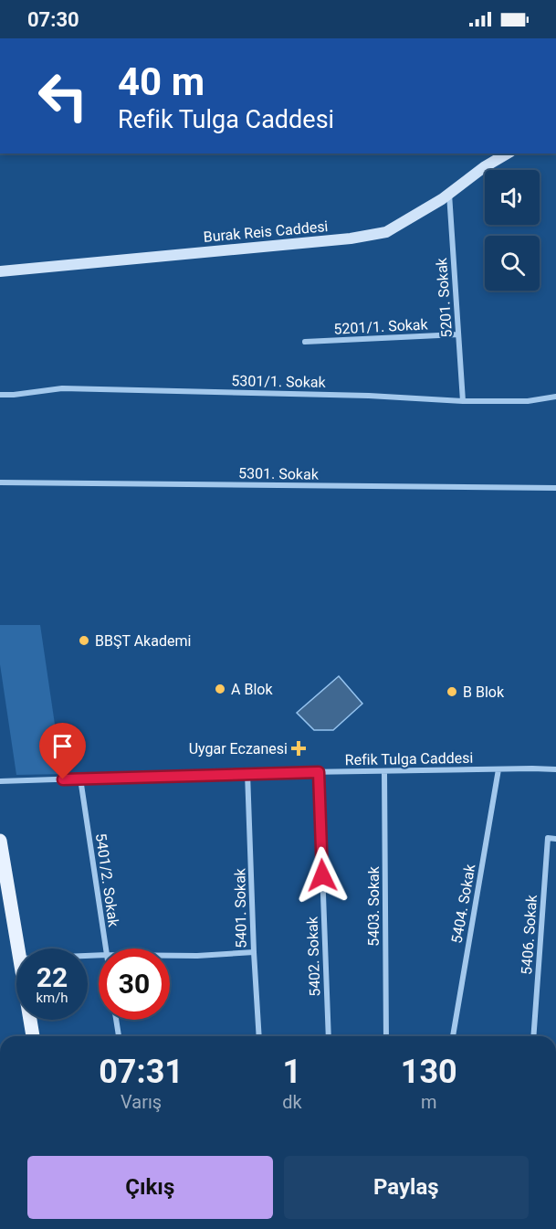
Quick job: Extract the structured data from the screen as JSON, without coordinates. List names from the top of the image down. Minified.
{"streets":{"main road":["Burak Reis Caddesi"],"street":["5201. Sokak","5201/1. Sokak","5301/1. Sokak","5301. Sokak","Refik Tulga Caddesi","5401/2. Sokak","5404. Sokak","5403. Sokak","5401. Sokak","5406. Sokak","5402. Sokak"]},"crossings":[["Burak Reis Caddesi","5201. Sokak"],["5201. Sokak","5201/1. Sokak"],["5201. Sokak","5301/1. Sokak"],["Refik Tulga Caddesi","5401/2. Sokak"],["Refik Tulga Caddesi","5404. Sokak"],["Refik Tulga Caddesi","5403. Sokak"],["Refik Tulga Caddesi","5401. Sokak"],["Refik Tulga Caddesi","5402. Sokak"]],"places":{"other":["BBŞT Akademi","A Blok","B Blok"],"health":["Uygar Eczanesi"]},"page":{"status":"07:30","turn":["40 m","Refik Tulga Caddesi"],"speed":"22 km/h","limit":"30","eta":["07:31","Varış","1","dk","130","m"],"buttons":["Çıkış","Paylaş"]}}
